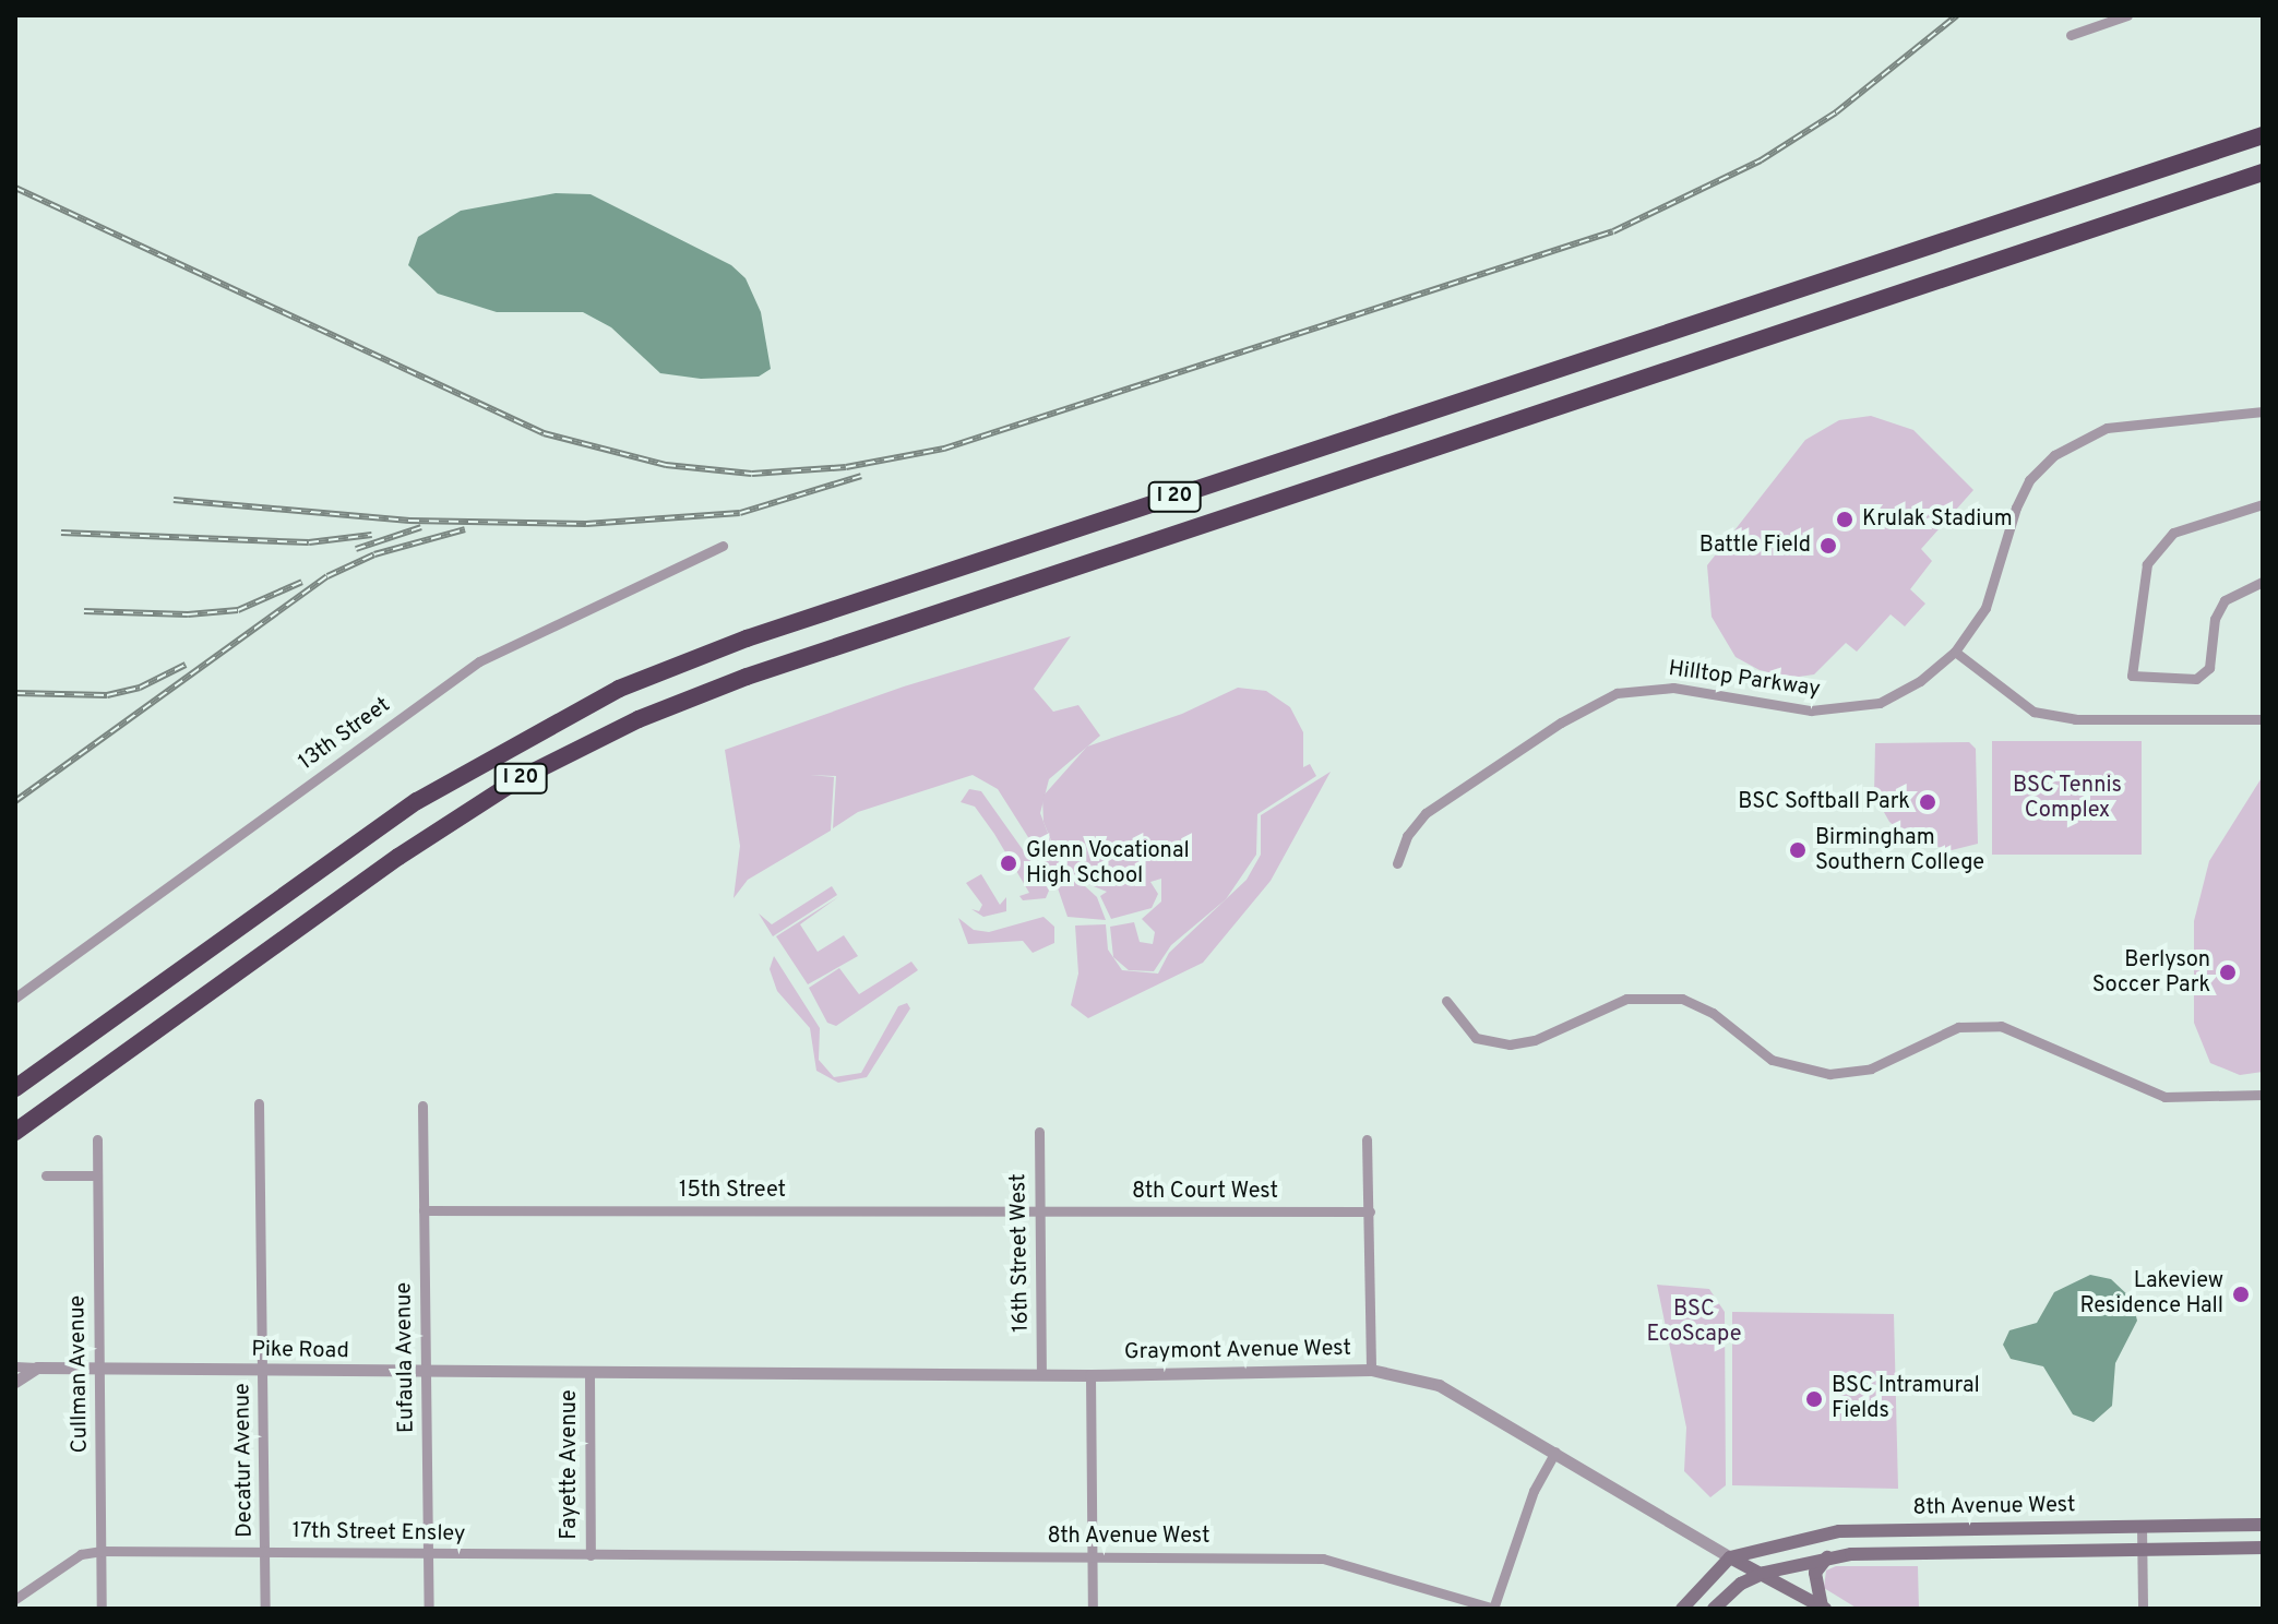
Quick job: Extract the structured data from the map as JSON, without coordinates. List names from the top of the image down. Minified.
{"streets":{"highway":["I 20"],"main road":["Graymont Avenue West","8th Avenue West"],"street":["Hilltop Parkway","13th Street","15th Street","8th Court West","16th Street West","Pike Road","Eufaula Avenue","Cullman Avenue","Decatur Avenue","Fayette Avenue","17th Street Ensley"]},"crossings":[["15th Street","8th Court West"],["15th Street","16th Street West"],["15th Street","Eufaula Avenue"],["8th Court West","16th Street West"],["16th Street West","Graymont Avenue West"],["Pike Road","Graymont Avenue West"],["Pike Road","Eufaula Avenue"],["Pike Road","Cullman Avenue"],["Pike Road","Decatur Avenue"],["Pike Road","Fayette Avenue"],["Graymont Avenue West","Fayette Avenue"],["Graymont Avenue West","8th Avenue West"],["Eufaula Avenue","17th Street Ensley"],["Cullman Avenue","17th Street Ensley"],["Decatur Avenue","17th Street Ensley"],["Fayette Avenue","17th Street Ensley"],["8th Avenue West","17th Street Ensley"]],"parks":["BSC Tennis Complex","BSC EcoScape"],"places":["Krulak Stadium","Battle Field","BSC Softball Park","Birmingham Southern College","Glenn Vocational High School","Berlyson Soccer Park","Lakeview Residence Hall","BSC Intramural Fields"]}
